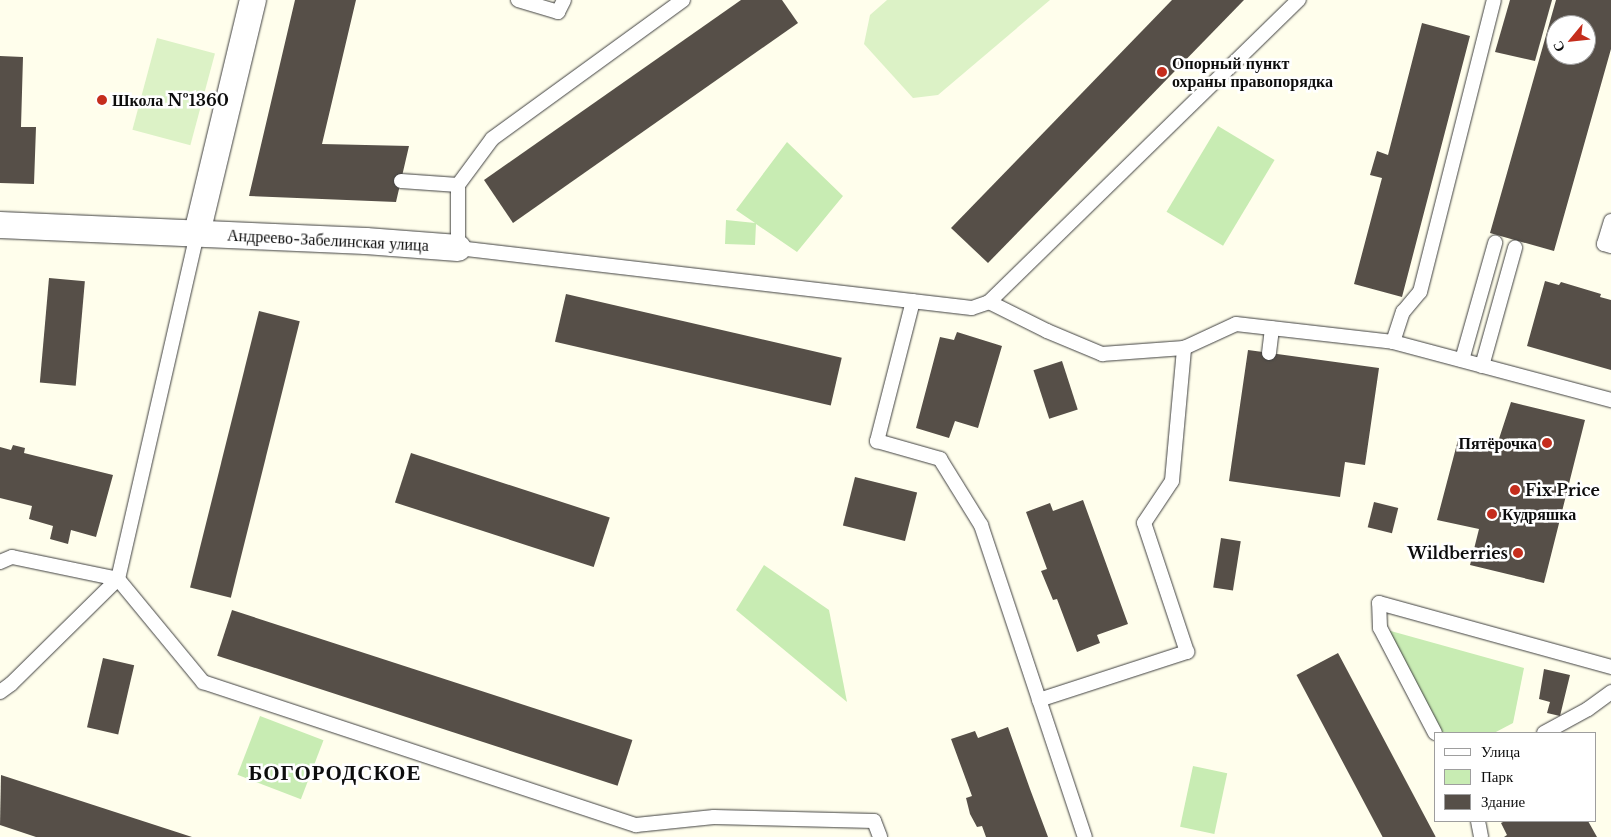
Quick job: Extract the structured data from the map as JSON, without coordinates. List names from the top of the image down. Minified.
{"streets":{"street":["Андреево-Забелинская улица"]},"districts":["БОГОРОДСКОЕ"],"places":["Опорный пункт охраны правопорядка","Школа №1360","Пятёрочка","Fix Price","Кудряшка","Wildberries"],"legend":["Улица","Парк","Здание"],"north":"bottom left"}
